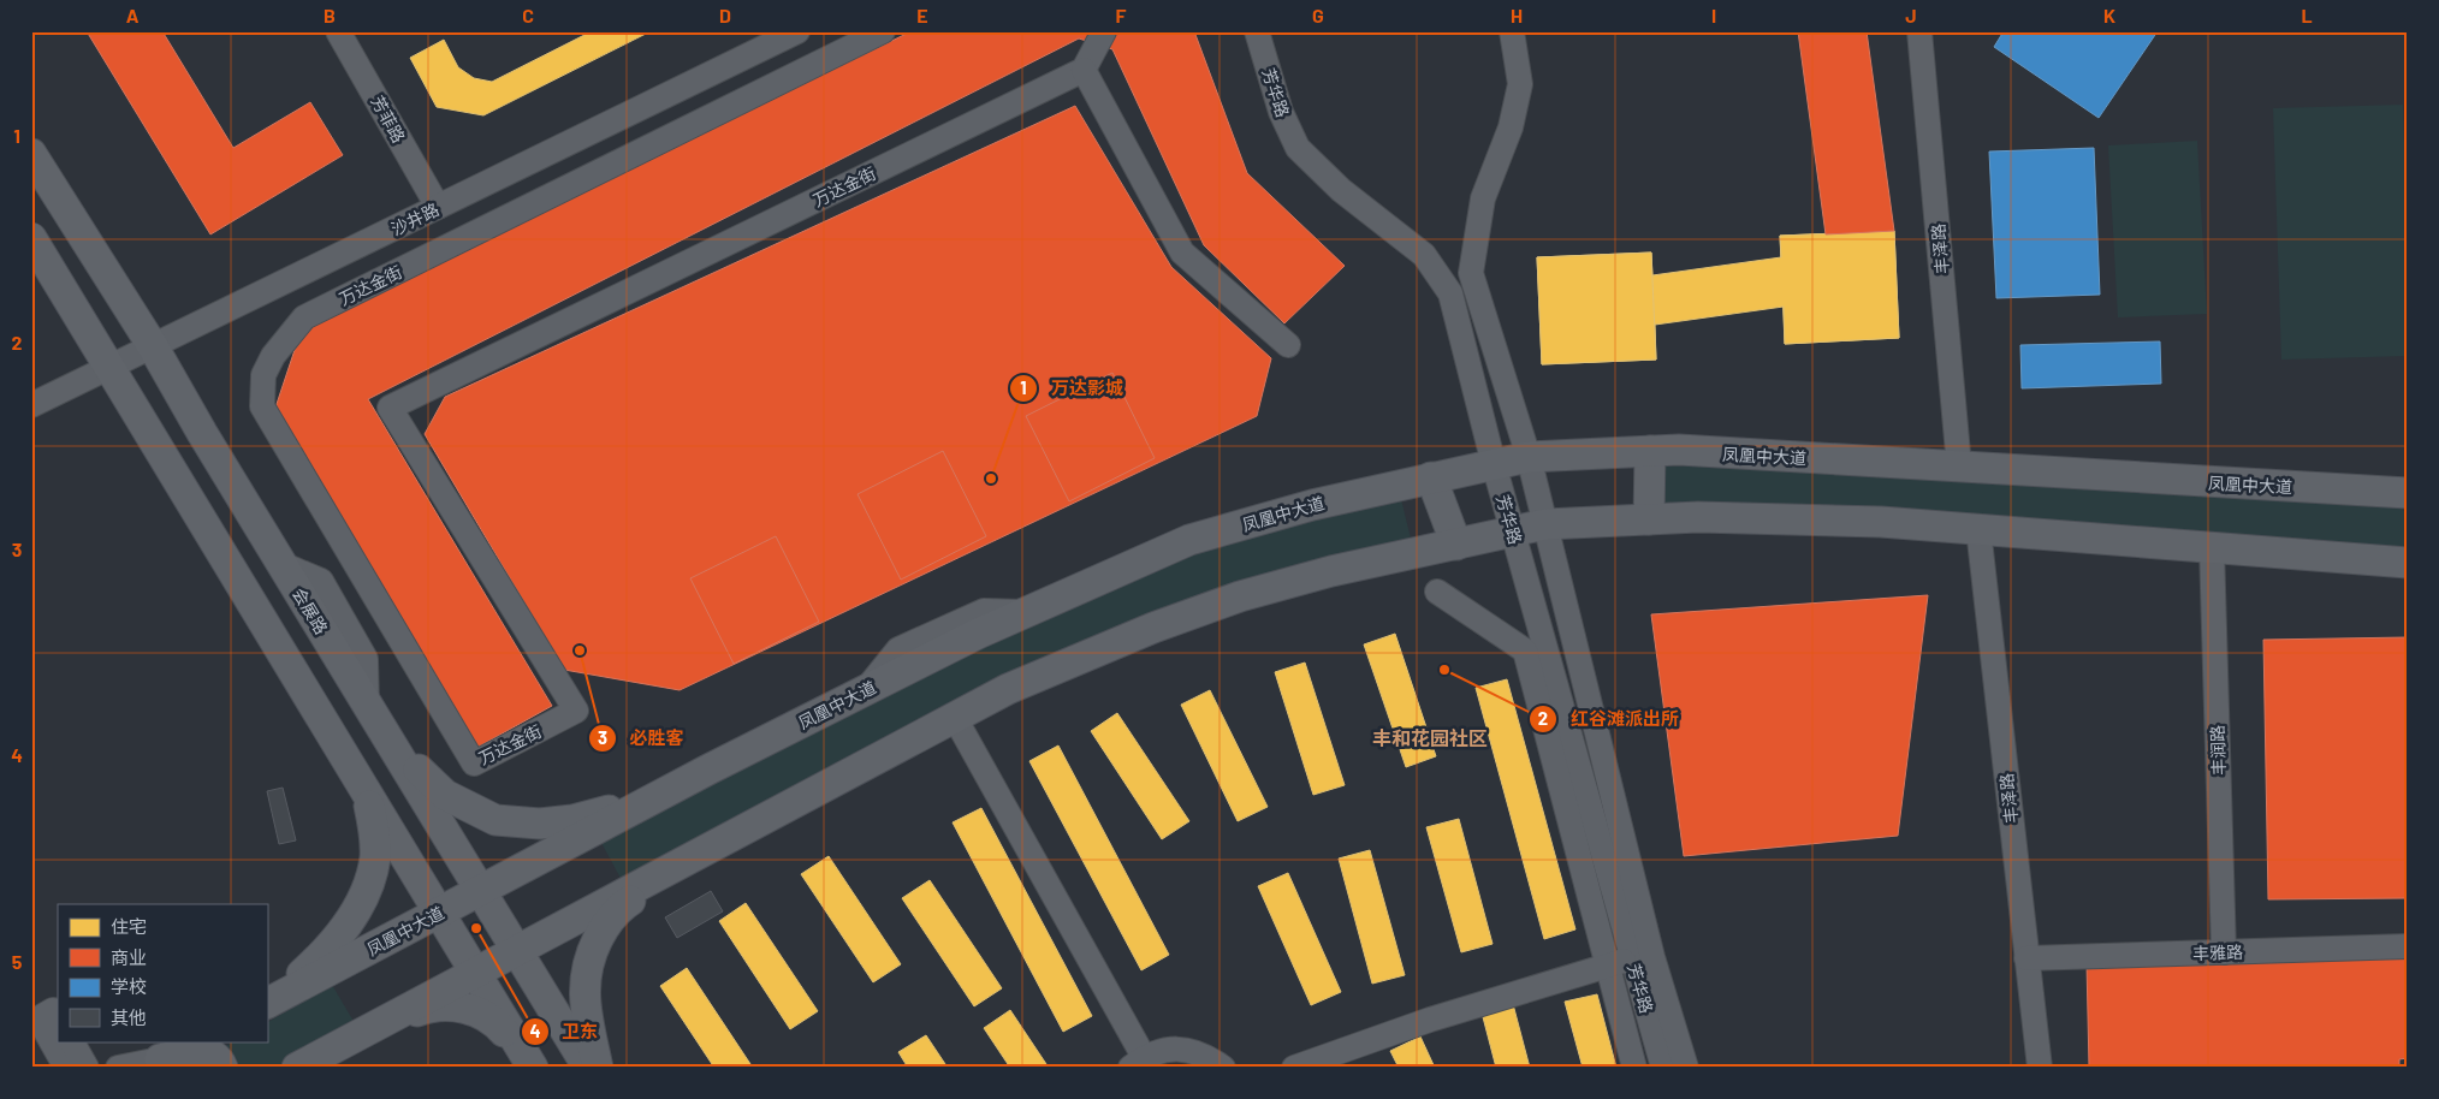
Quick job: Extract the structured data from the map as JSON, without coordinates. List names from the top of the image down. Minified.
{"streets":{"main road":["凤凰中大道","会展路"],"street":["芳华路","芳菲路","万达金街","沙井路","丰泽路","丰润路","丰雅路"]},"crossings":[["芳华路","凤凰中大道"],["芳菲路","沙井路"],["沙井路","会展路"],["丰泽路","凤凰中大道"],["丰泽路","丰雅路"],["凤凰中大道","会展路"],["丰润路","丰雅路"]],"districts":["丰和花园社区"],"places":["万达影城","必胜客","红谷滩派出所","卫东"],"legend":["住宅","商业","学校","其他"],"grid":{"columns":["A","B","C","D","E","F","G","H","I","J","K","L"],"rows":["1","2","3","4","5"]}}
